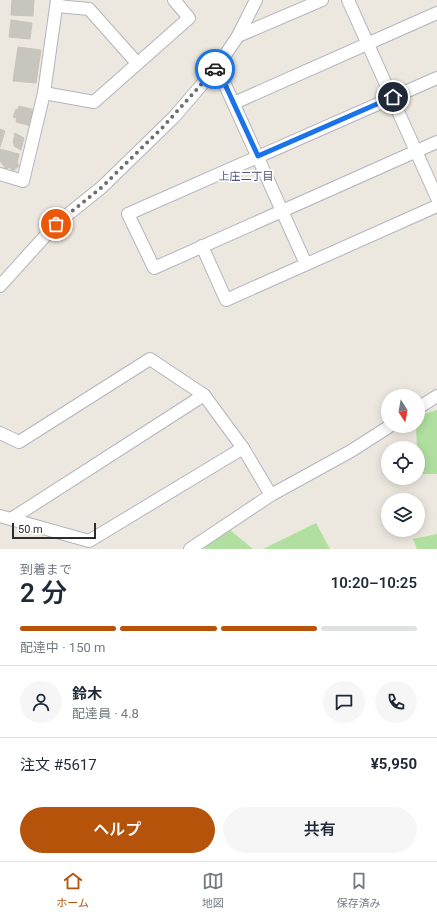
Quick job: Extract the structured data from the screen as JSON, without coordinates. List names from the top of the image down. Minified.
{"districts":["上庄二丁目"],"scale_bar":"50 m","north":"bottom","page":{"scale":"50 m","heading":["2 分","到着まで","10:20–10:25"],"panel":["鈴木","配達員 · 4.8","注文 #5617","¥5,950"],"bar":"配達中 · 150 m","buttons":["ヘルプ","共有"],"tabs":["ホーム","地図","保存済み"]}}
